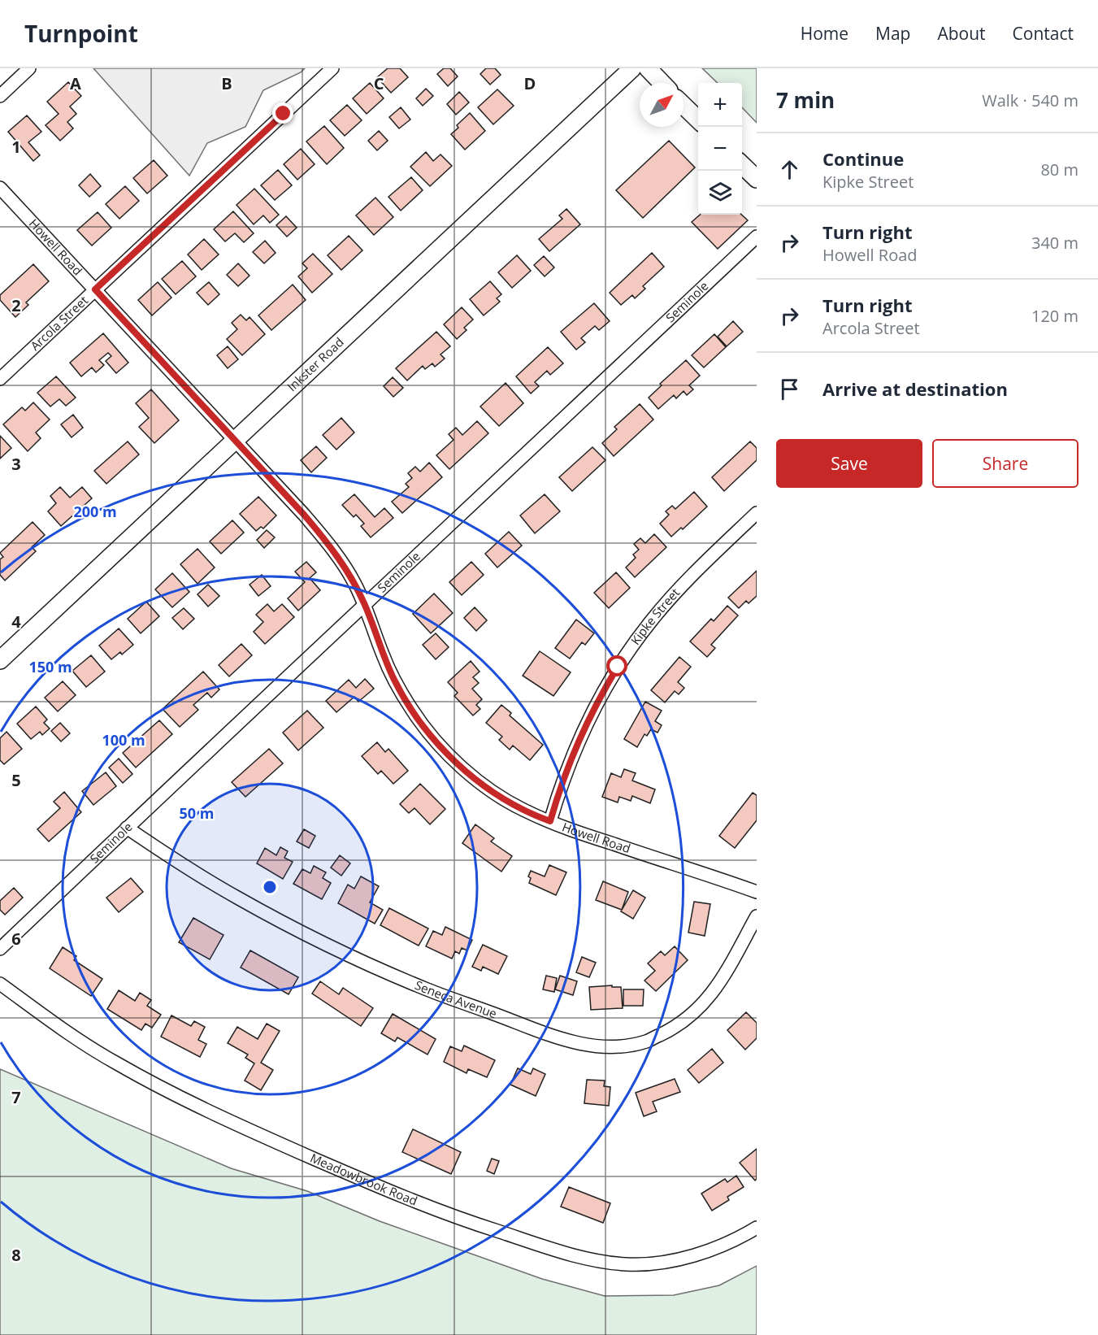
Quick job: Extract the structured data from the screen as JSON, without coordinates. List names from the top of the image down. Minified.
{"streets":{"main road":["Inkster Road"],"street":["Howell Road","Seminole","Arcola Street","Kipke Street","Seneca Avenue","Meadowbrook Road"]},"crossings":[["Howell Road","Seminole"],["Howell Road","Arcola Street"],["Howell Road","Inkster Road"],["Howell Road","Kipke Street"],["Seminole","Seneca Avenue"]],"north":"top right","page":{"header":"Turnpoint","nav":["Home","Map","About","Contact"],"heading":["7 min","Walk · 540 m"],"map_buttons":["+","−"],"list":[["Continue","Kipke Street","80 m"],["Turn right","Howell Road","340 m"],["Turn right","Arcola Street","120 m"],"Arrive at destination"],"buttons":["Save","Share"]},"grid":{"columns":["A","B","C","D"],"rows":["1","2","3","4","5","6","7","8"]},"rings":["200 m","150 m","100 m","50 m"]}
